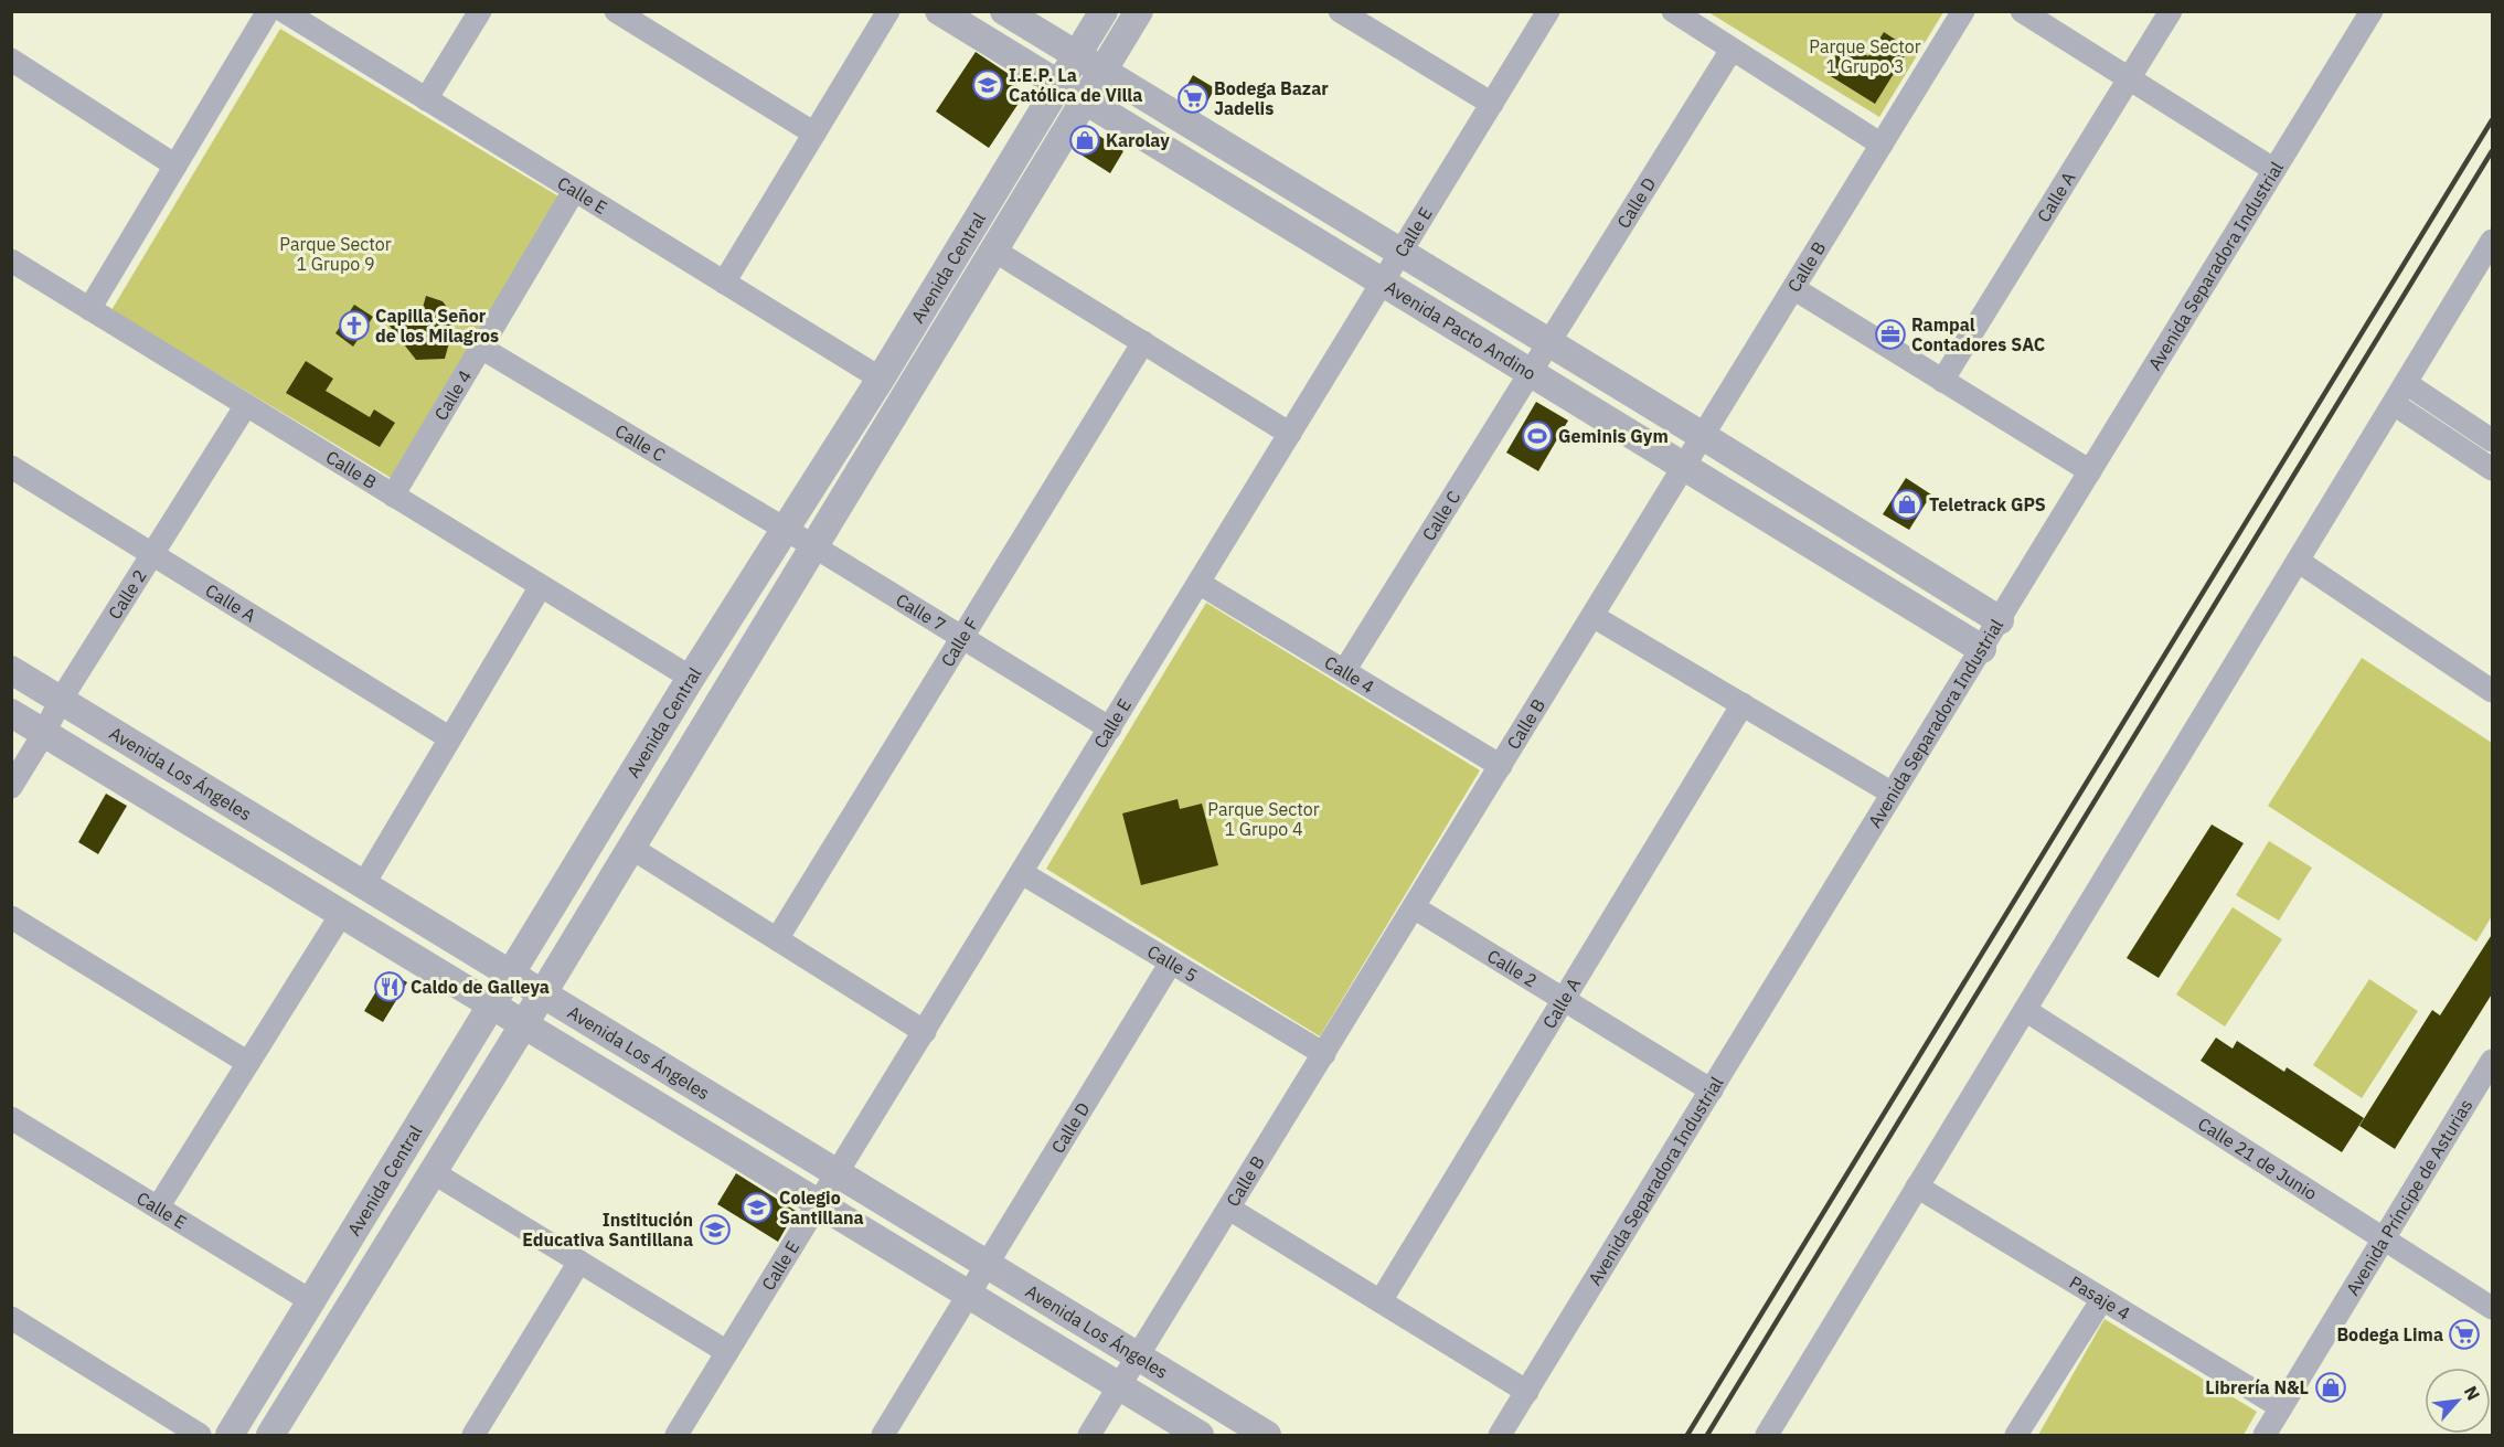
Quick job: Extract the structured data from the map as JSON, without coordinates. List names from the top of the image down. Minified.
{"streets":{"street":["Calle E","Calle A","Calle D","Calle B","Avenida Separadora Industrial","Avenida Central","Avenida Pacto Andino","Calle 4","Calle C","Calle 2","Calle 7","Calle F","Avenida Los Ángeles","Calle 5","Calle 21 de Junio","Avenida Príncipe de Asturias","Pasaje 4"]},"crossings":[["Calle E","Avenida Central"],["Calle E","Avenida Pacto Andino"],["Calle E","Calle 4"],["Calle E","Calle 7"],["Calle E","Avenida Los Ángeles"],["Calle E","Calle 5"],["Calle A","Calle 2"],["Calle D","Avenida Pacto Andino"],["Calle D","Calle C"],["Calle D","Avenida Los Ángeles"],["Calle D","Calle 5"],["Calle B","Avenida Central"],["Calle B","Avenida Pacto Andino"],["Calle B","Calle 4"],["Calle B","Calle 2"],["Calle B","Avenida Los Ángeles"],["Calle B","Calle 5"],["Avenida Separadora Industrial","Avenida Pacto Andino"],["Avenida Separadora Industrial","Calle 2"],["Avenida Central","Avenida Pacto Andino"],["Avenida Central","Calle C"],["Avenida Central","Calle 7"],["Avenida Central","Avenida Los Ángeles"],["Avenida Pacto Andino","Calle C"],["Calle 4","Calle C"],["Calle C","Calle 7"],["Calle 2","Avenida Los Ángeles"],["Calle 7","Calle F"],["Calle 21 de Junio","Avenida Príncipe de Asturias"],["Avenida Príncipe de Asturias","Pasaje 4"]],"parks":["Parque Sector 1 Grupo 3","Parque Sector 1 Grupo 9","Parque Sector 1 Grupo 4"],"places":{"school or university":["I.E.P. La Católica de Villa","Colegio Santillana","Institución Educativa Santillana"],"supermarket":["Bodega Bazar Jadelis","Bodega Lima"],"shop":["Karolay","Teletrack GPS","Librería N&L"],"church":["Capilla Señor de los Milagros"],"office":["Rampal Contadores SAC"],"sports":["Geminis Gym"],"restaurant":["Caldo de Galleya"]},"north":"top right"}
